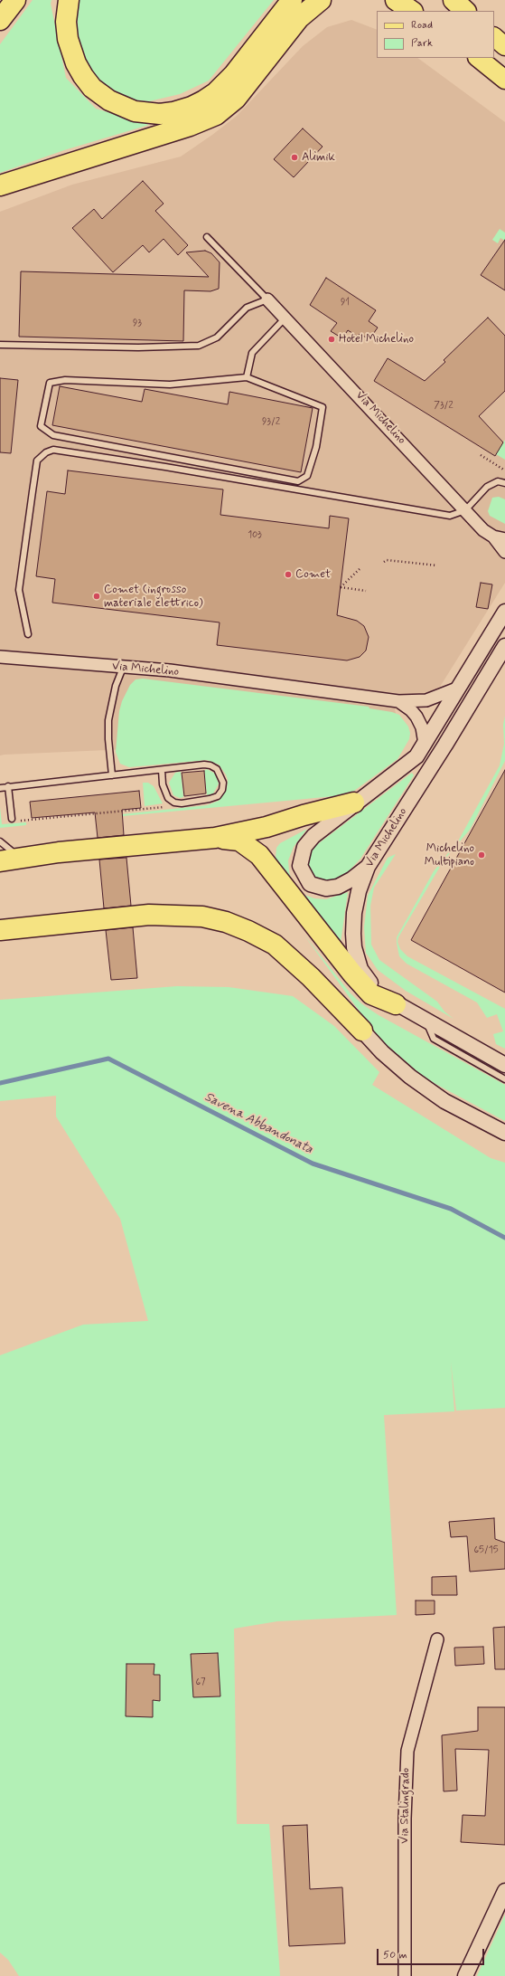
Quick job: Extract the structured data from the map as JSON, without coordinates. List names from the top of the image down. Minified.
{"streets":{"street":["Via Michelino","Via Stalingrado"]},"water":["Savena Abbandonata"],"places":["Alimik","Hotel Michelino","Comet","Comet (ingrosso materiale elettrico)","Michelino Multipiano"],"house_numbers":["91","93","73/2","93/2","103","65/15","67"],"legend":["Road","Park"],"scale_bar":"50 m"}
